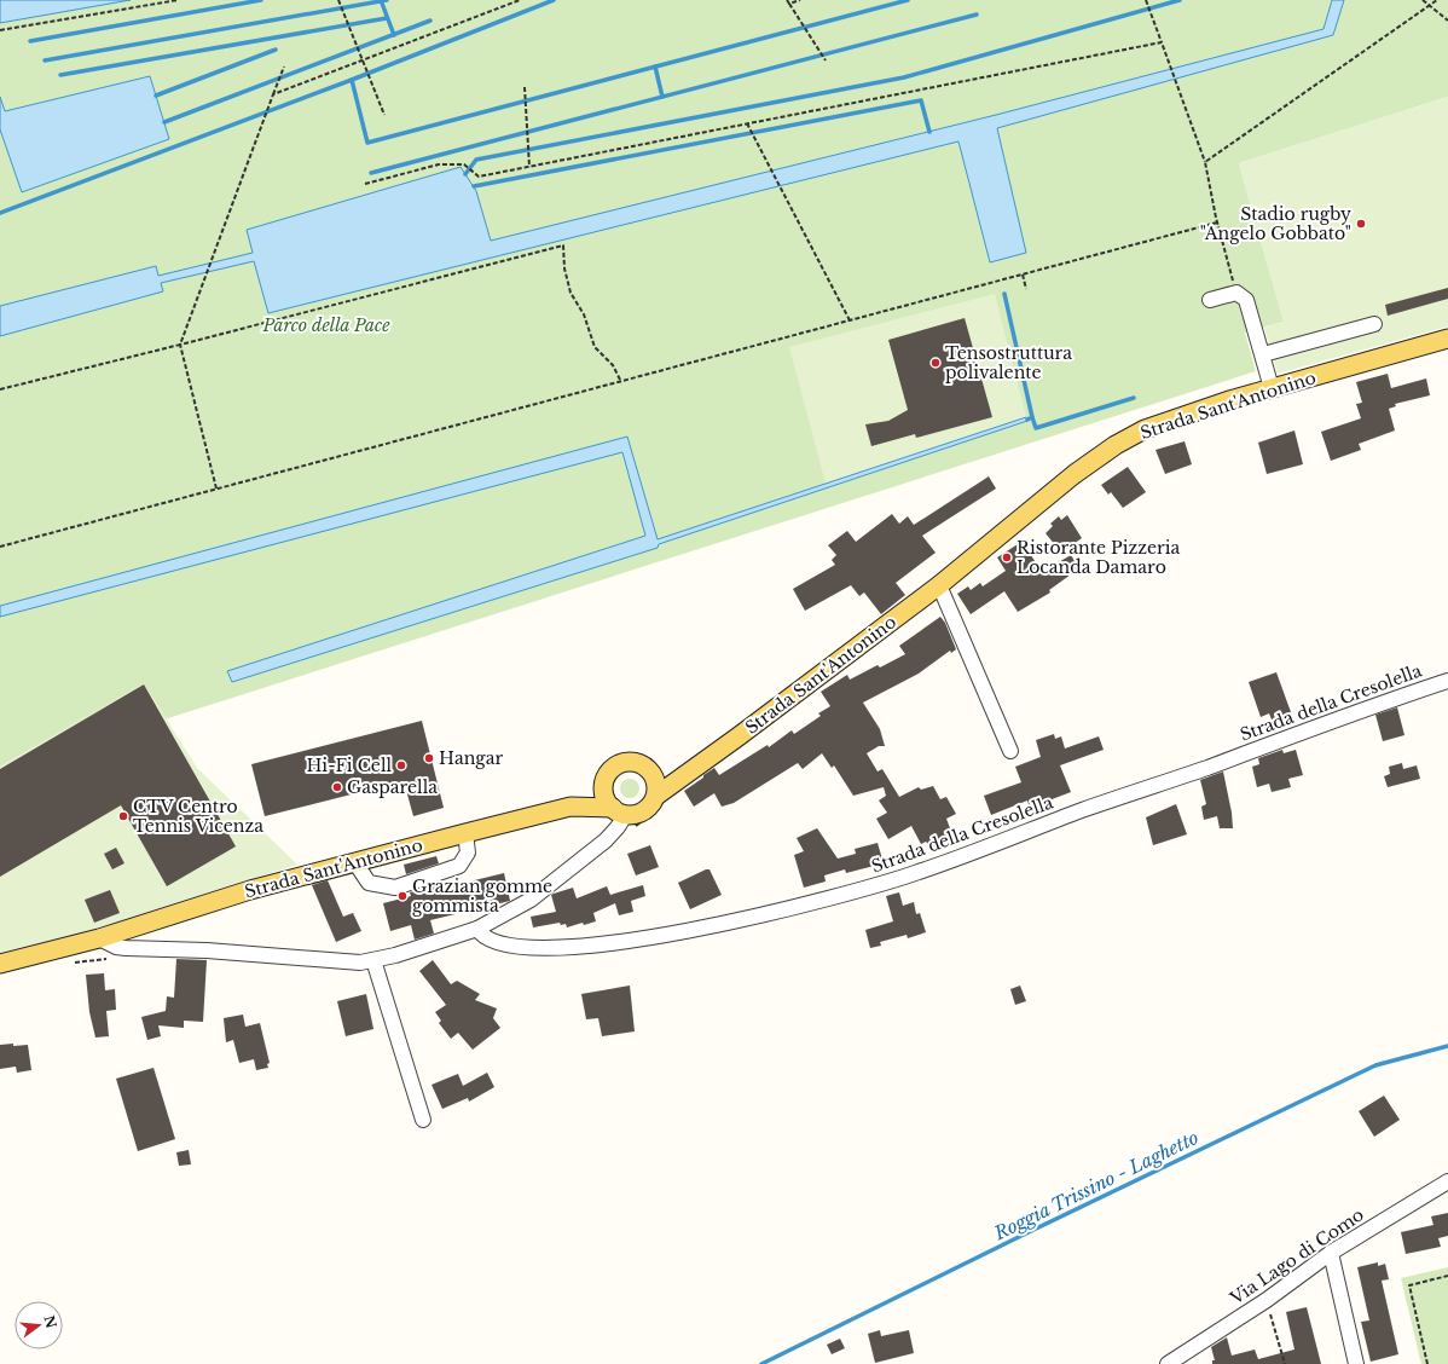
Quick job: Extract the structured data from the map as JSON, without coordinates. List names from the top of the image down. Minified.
{"streets":{"main road":["Strada Sant'Antonino"],"street":["Strada della Cresolella","Via Lago di Como"]},"water":["Roggia Trissino - Laghetto"],"parks":["Parco della Pace"],"places":["Stadio rugby \"Angelo Gobbato\"","Tensostruttura polivalente","Ristorante Pizzeria Locanda Damaro","Hangar","Hi-Fi Cell","Gasparella","CTV Centro Tennis Vicenza","Grazian gomme gommista"],"north":"right"}
